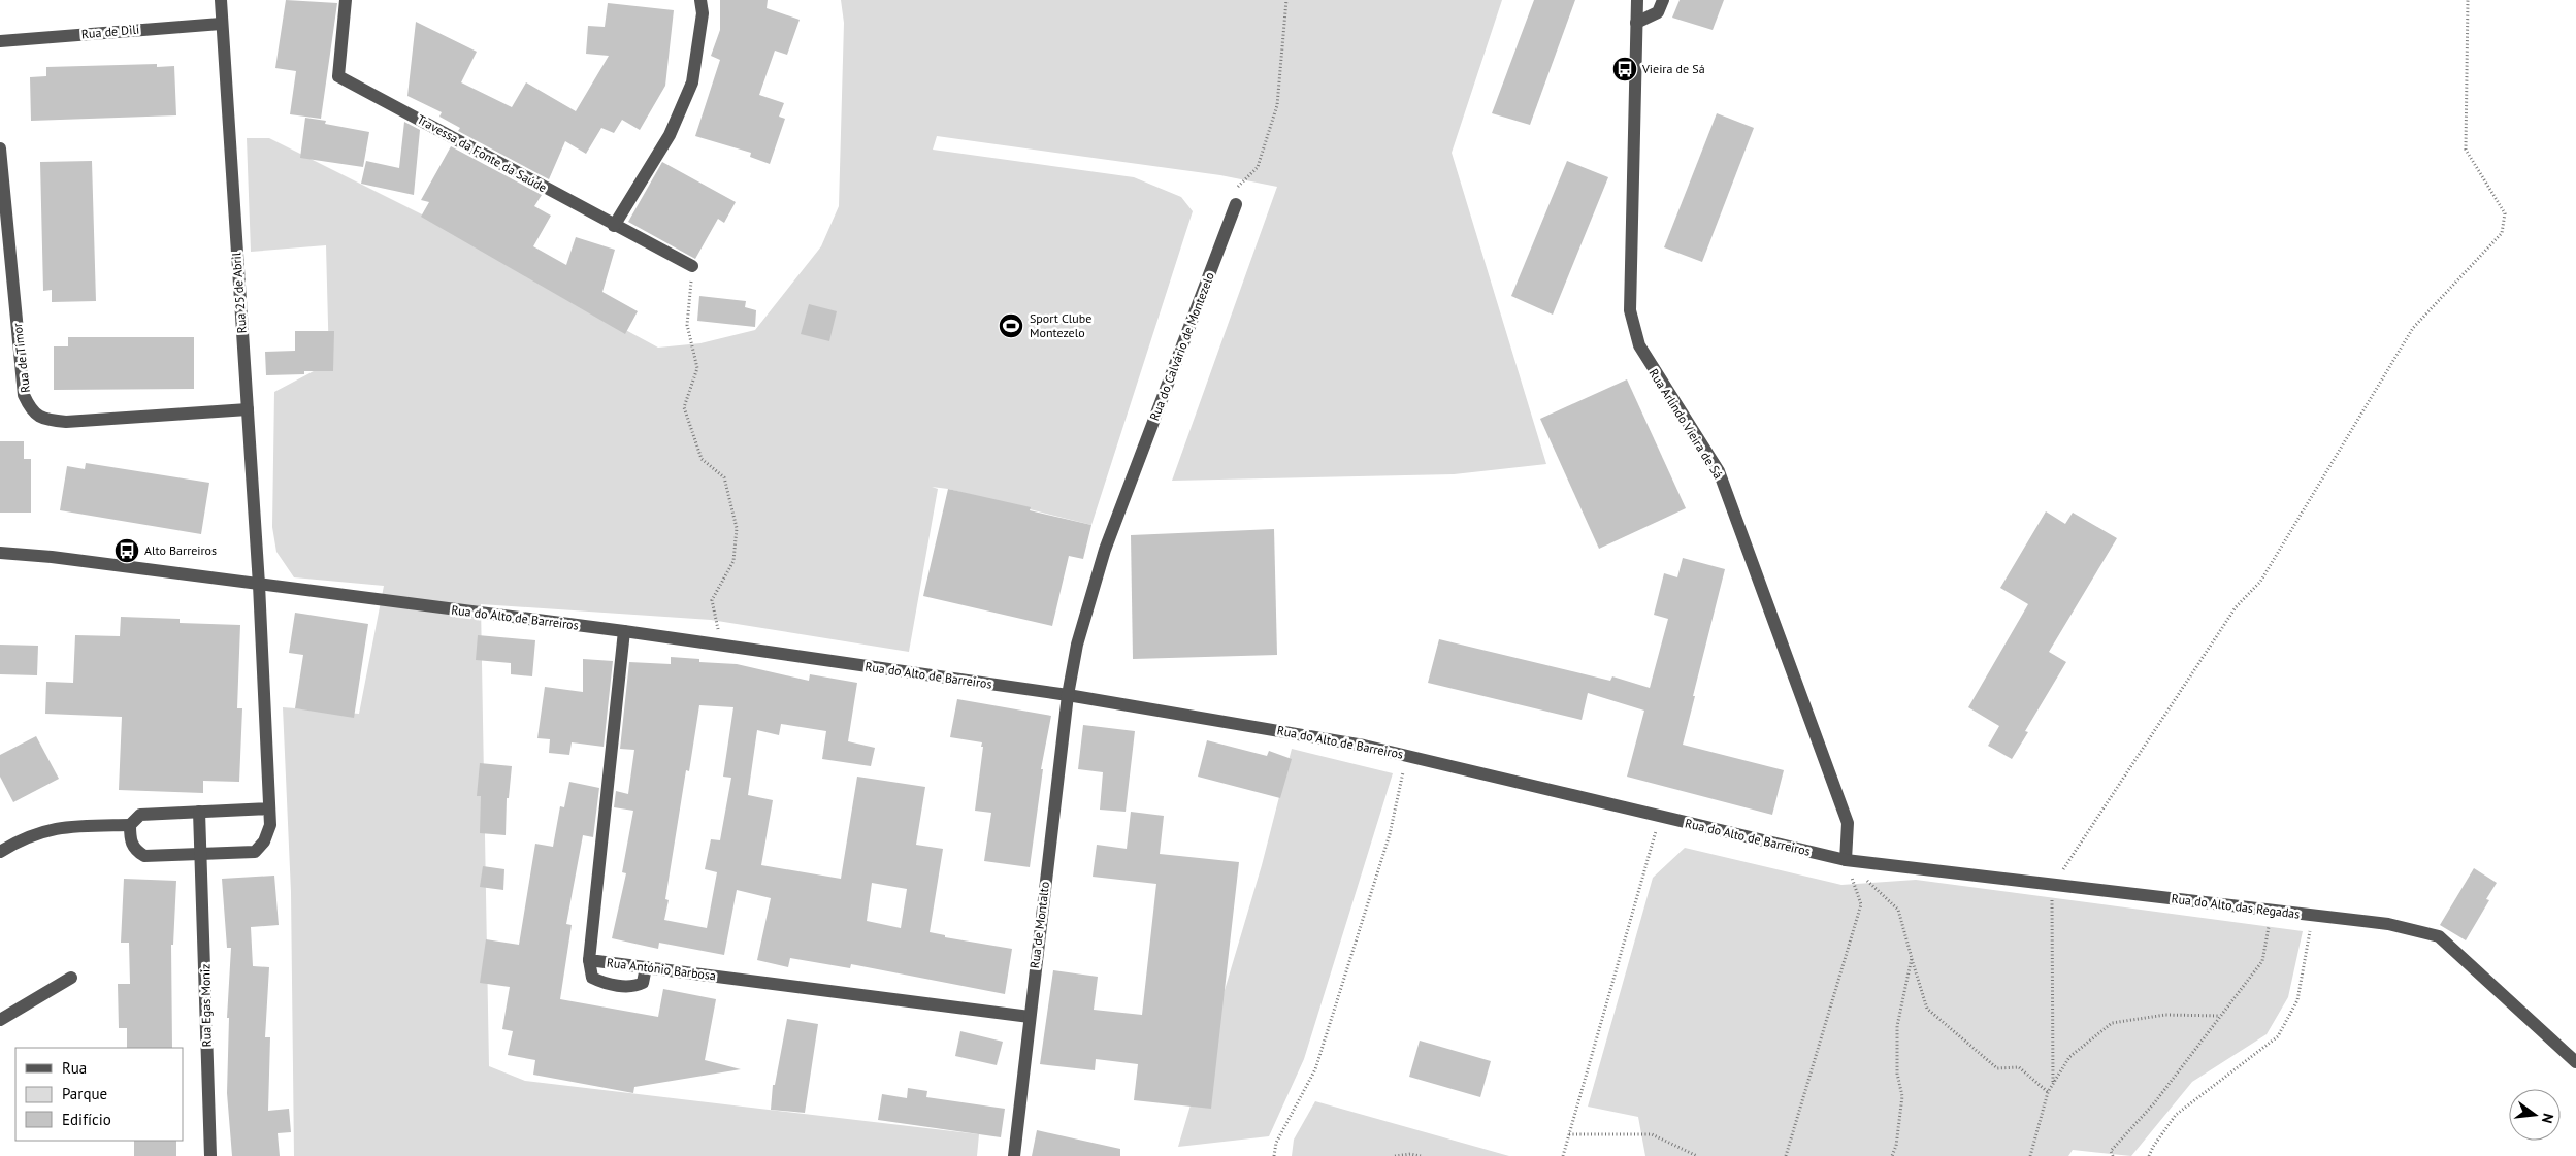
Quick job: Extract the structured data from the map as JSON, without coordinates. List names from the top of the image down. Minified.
{"streets":{"street":["Rua de Dili","Travessa da Fonte da Saúde","Rua 25 de Abril","Rua do Calvário de Montezelo","Rua de Timor","Rua Arlindo Vieira de Sá","Rua do Alto de Barreiros","Rua do Alto das Regadas","Rua de Montalto","Rua António Barbosa","Rua Egas Moniz"]},"crossings":[["Rua de Dili","Rua 25 de Abril"],["Rua 25 de Abril","Rua de Timor"],["Rua 25 de Abril","Rua do Alto de Barreiros"],["Rua do Calvário de Montezelo","Rua do Alto de Barreiros"],["Rua do Calvário de Montezelo","Rua de Montalto"],["Rua Arlindo Vieira de Sá","Rua do Alto de Barreiros"],["Rua Arlindo Vieira de Sá","Rua do Alto das Regadas"],["Rua do Alto de Barreiros","Rua do Alto das Regadas"],["Rua do Alto de Barreiros","Rua de Montalto"],["Rua do Alto de Barreiros","Rua António Barbosa"],["Rua de Montalto","Rua António Barbosa"]],"places":{"bus stop":["Vieira de Sá","Alto Barreiros"],"sports":["Sport Clube Montezelo"]},"legend":["Rua","Parque","Edifício"],"north":"right"}
